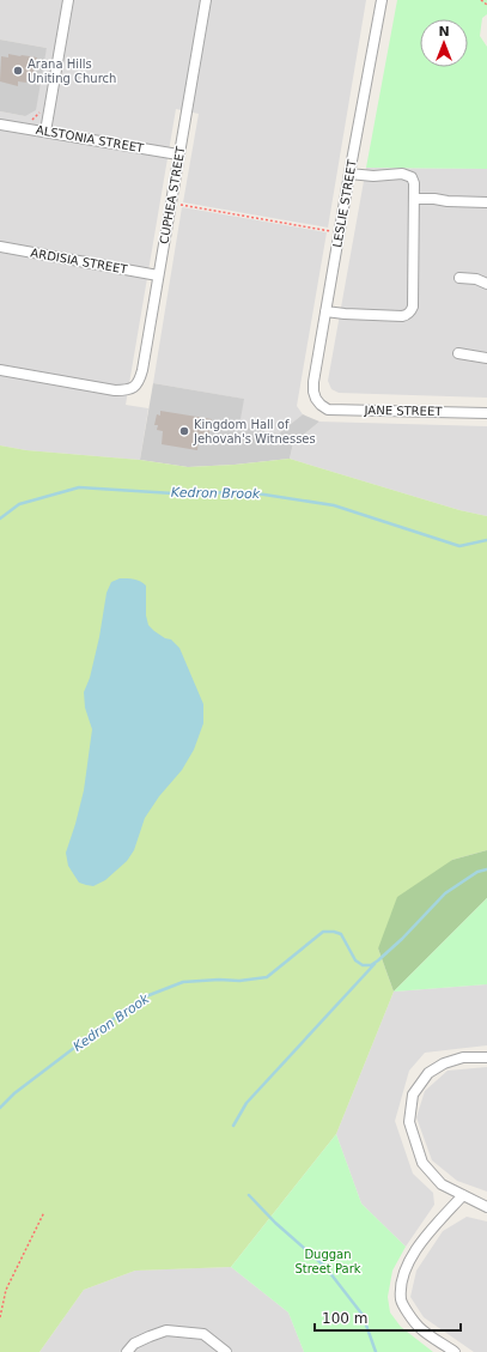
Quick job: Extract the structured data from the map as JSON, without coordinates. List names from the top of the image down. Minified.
{"streets":{"street":["ALSTONIA STREET","CUPHEA STREET","LESLIE STREET","ARDISIA STREET","JANE STREET"]},"crossings":[["ALSTONIA STREET","CUPHEA STREET"],["CUPHEA STREET","ARDISIA STREET"],["LESLIE STREET","JANE STREET"]],"water":["Kedron Brook"],"parks":["Duggan Street Park"],"places":["Arana Hills Uniting Church","Kingdom Hall of Jehovah's Witnesses"],"scale_bar":"100 m","north":"top"}
